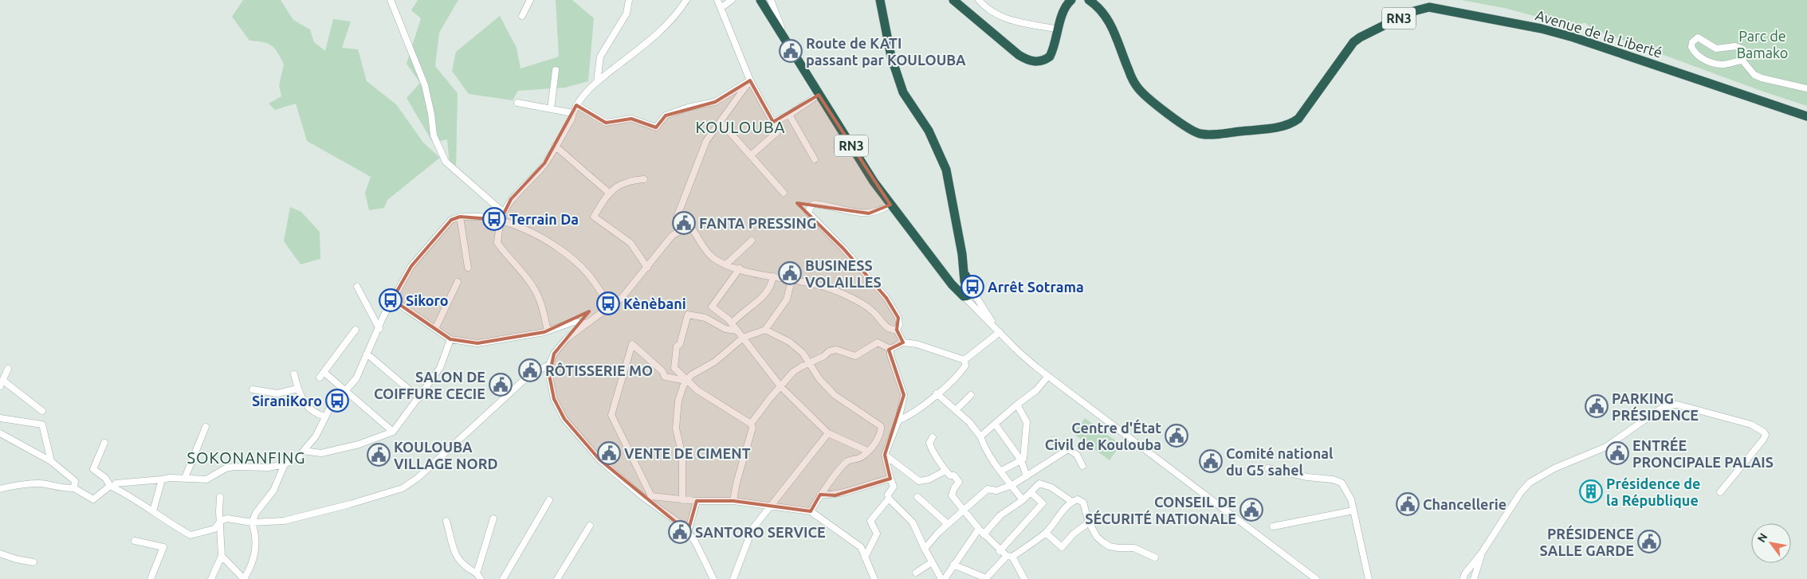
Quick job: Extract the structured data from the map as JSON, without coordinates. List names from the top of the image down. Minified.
{"streets":{"highway":["RN3","Avenue de la Liberté"]},"districts":["KOULOUBA","SOKONANFING"],"parks":["Parc de Bamako"],"places":{"public building":["Route de KATI passant par KOULOUBA","FANTA PRESSING","BUSINESS VOLAILLES","RÔTISSERIE MO","SALON DE COIFFURE CECIE","PARKING PRÉSIDENCE","Centre d'État Civil de Koulouba","VENTE DE CIMENT","ENTRÉE PRONCIPALE PALAIS","KOULOUBA VILLAGE NORD","Comité national du G5 sahel","Chancellerie","CONSEIL DE SÉCURITÉ NATIONALE","SANTORO SERVICE","PRÉSIDENCE SALLE GARDE"],"bus stop":["Terrain Da","Arrêt Sotrama","Sikoro","Kènèbani","SiraniKoro"],"building":["Présidence de la République"]},"north":"top left"}
